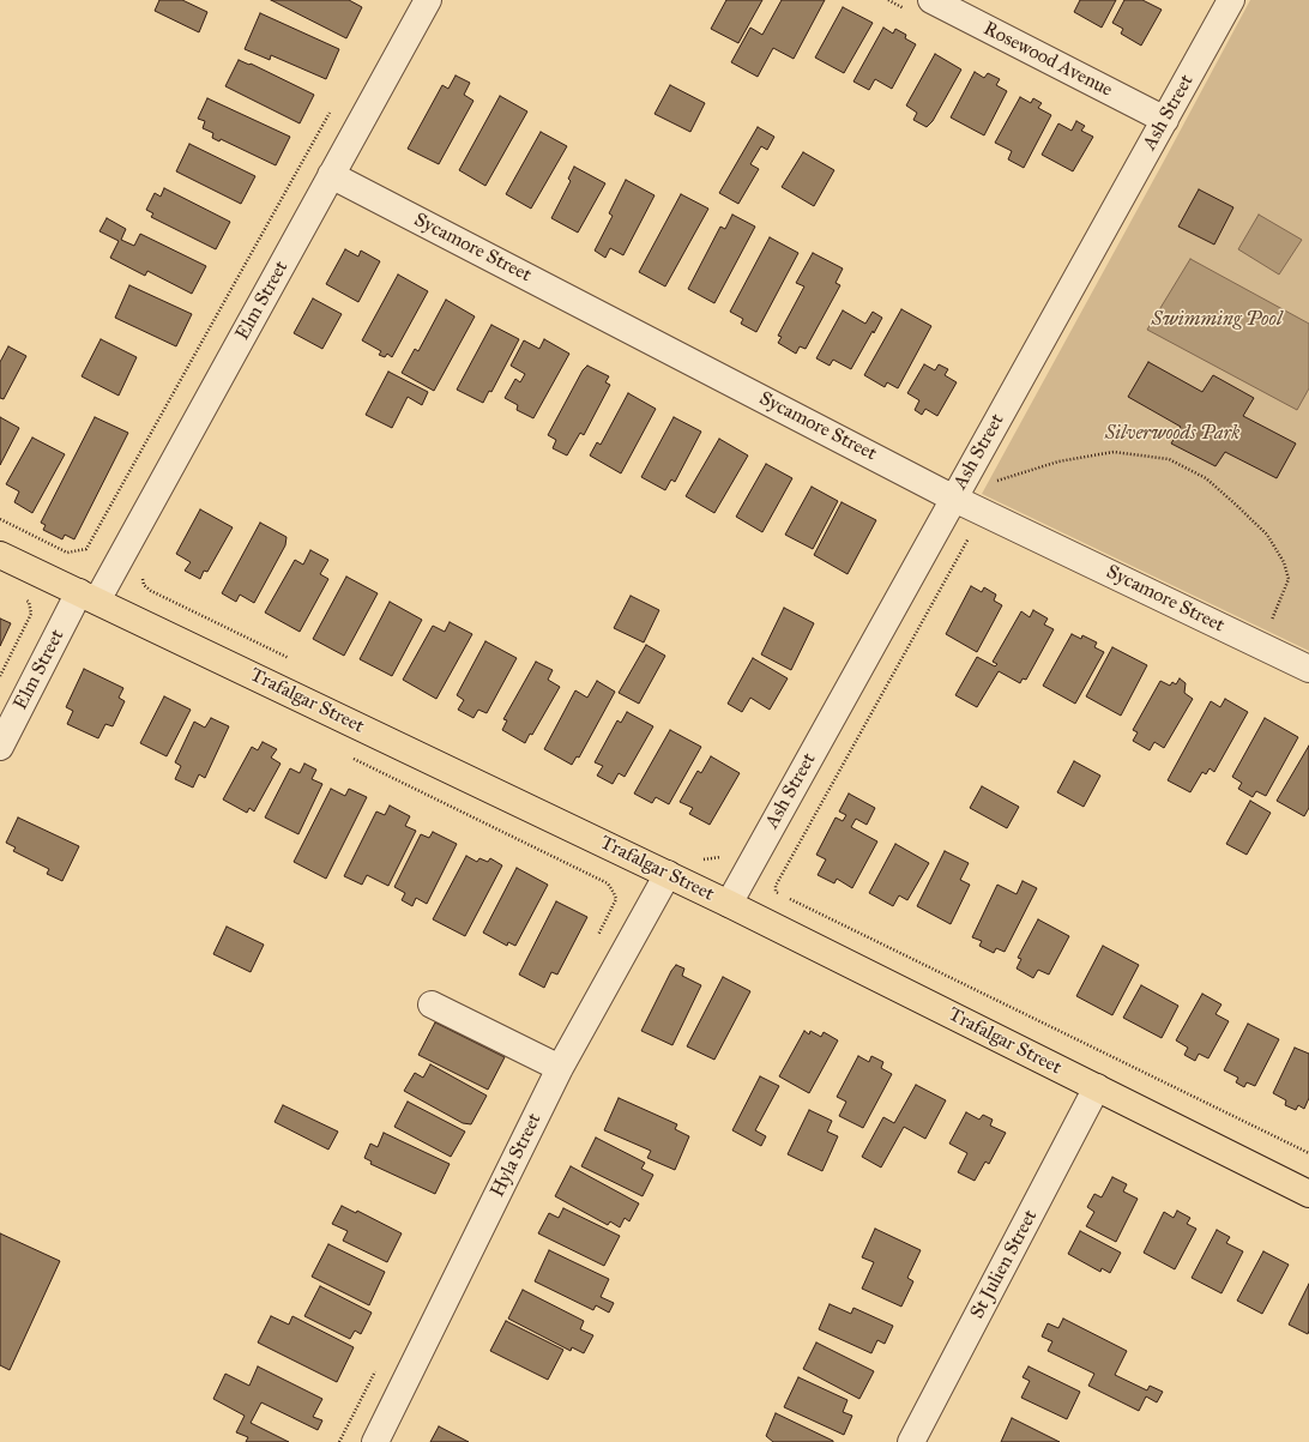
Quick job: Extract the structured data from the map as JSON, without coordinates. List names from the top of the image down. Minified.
{"streets":{"main road":["Trafalgar Street"],"street":["Rosewood Avenue","Ash Street","Sycamore Street","Elm Street","Hyla Street","St Julien Street"]},"crossings":[["Rosewood Avenue","Ash Street"],["Ash Street","Sycamore Street"],["Ash Street","Trafalgar Street"],["Sycamore Street","Elm Street"],["Elm Street","Trafalgar Street"],["Trafalgar Street","Hyla Street"],["Trafalgar Street","St Julien Street"]],"water":["Swimming Pool"],"parks":["Silverwoods Park"]}
